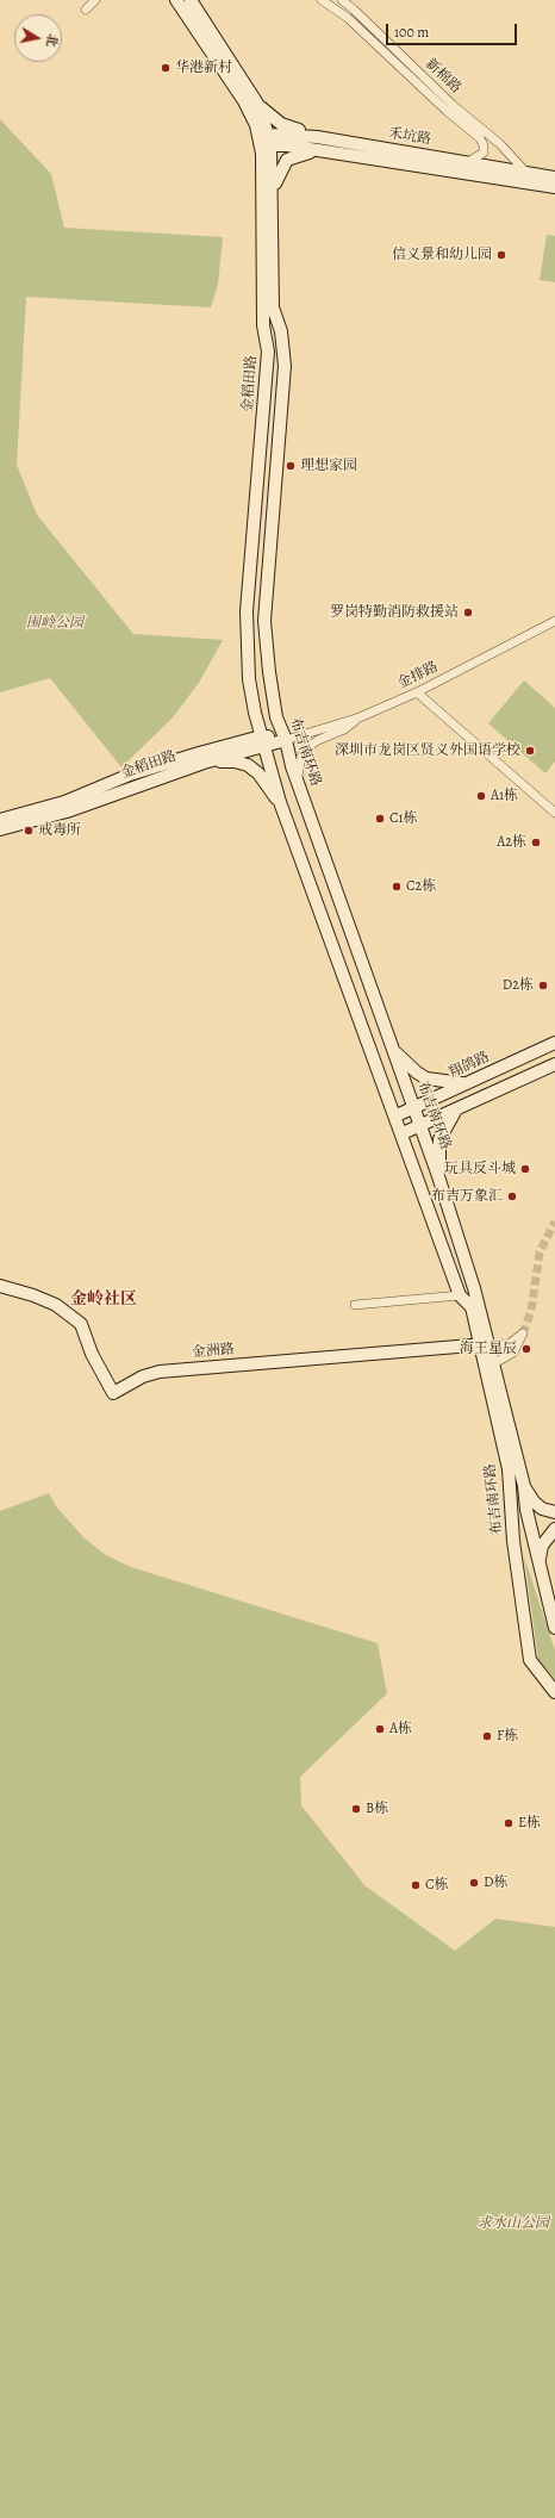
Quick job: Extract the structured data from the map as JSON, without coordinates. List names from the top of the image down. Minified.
{"streets":{"street":["新棉路","禾坑路","金稻田路","金排路","布吉南环路","翔鸽路","金洲路"]},"crossings":[["新棉路","禾坑路"],["禾坑路","金稻田路"],["金稻田路","金排路"],["金稻田路","布吉南环路"],["金排路","布吉南环路"],["布吉南环路","翔鸽路"],["布吉南环路","金洲路"]],"districts":["金岭社区"],"parks":["围岭公园","求水山公园"],"places":["华港新村","信义景和幼儿园","理想家园","罗岗特勤消防救援站","深圳市龙岗区贤义外国语学校","A1栋","C1栋","戒毒所","A2栋","C2栋","D2栋","玩具反斗城","布吉万象汇","海王星辰","A栋","F栋","B栋","E栋","D栋","C栋"],"scale_bar":"100 m","north":"right"}
